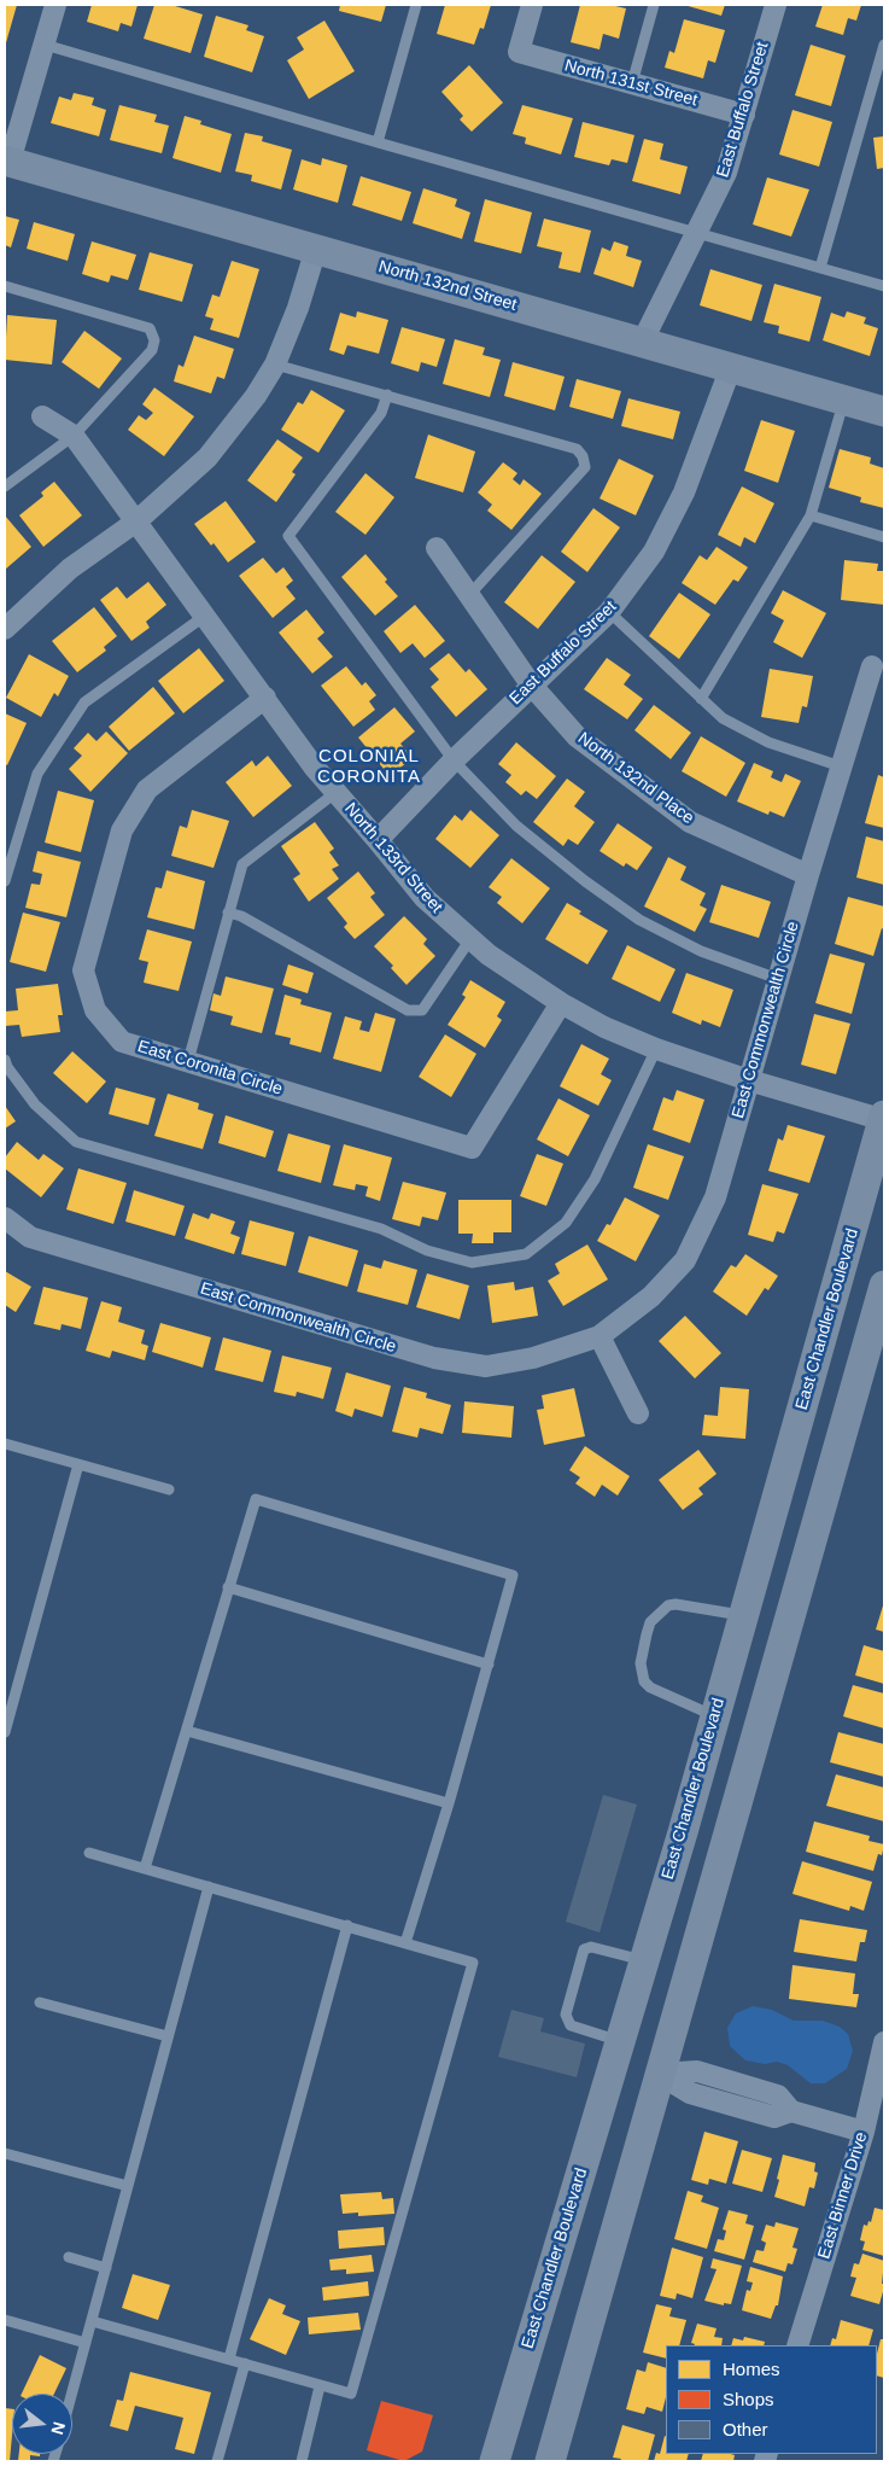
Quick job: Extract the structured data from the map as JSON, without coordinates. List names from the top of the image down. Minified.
{"streets":{"main road":["North 132nd Street","East Chandler Boulevard"],"street":["North 131st Street","East Buffalo Street","North 132nd Place","North 133rd Street","East Commonwealth Circle","East Coronita Circle","East Binner Drive"]},"crossings":[["North 131st Street","East Buffalo Street"],["East Buffalo Street","North 132nd Street"],["East Buffalo Street","North 132nd Place"],["East Buffalo Street","North 133rd Street"],["North 132nd Place","East Commonwealth Circle"],["North 133rd Street","East Commonwealth Circle"],["North 133rd Street","East Coronita Circle"],["North 133rd Street","East Chandler Boulevard"]],"districts":["COLONIAL CORONITA"],"legend":["Homes","Shops","Other"],"north":"right"}
